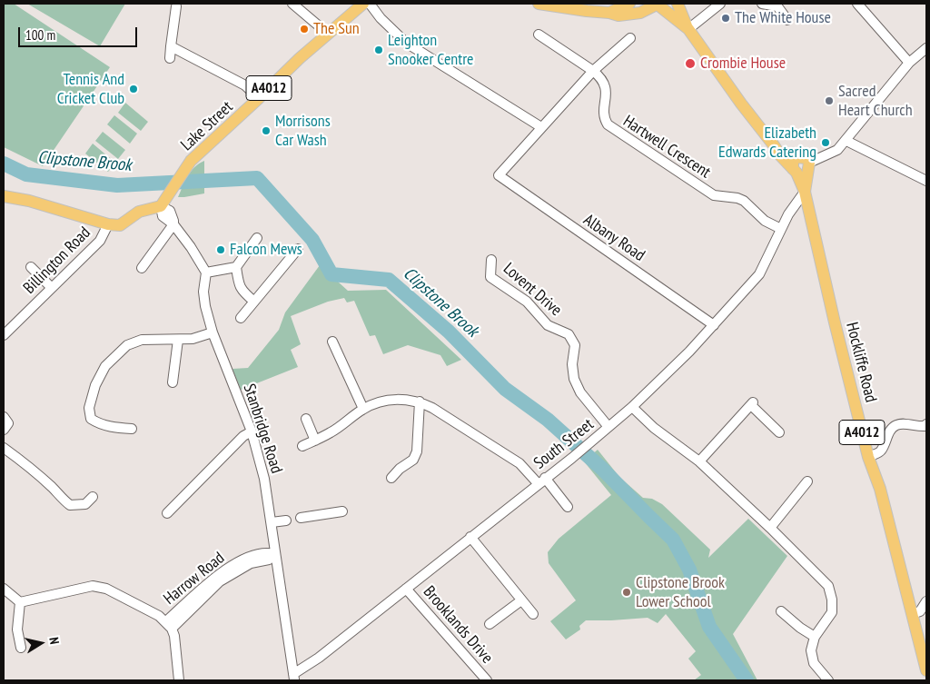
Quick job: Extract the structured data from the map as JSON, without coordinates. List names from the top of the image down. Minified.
{"streets":{"main road":["A4012","Lake Street","Hockliffe Road"],"street":["Hartwell Crescent","Albany Road","Billington Road","Lovent Drive","Stanbridge Road","South Street","Harrow Road","Brooklands Drive"]},"crossings":[["Hartwell Crescent","South Street"],["Albany Road","South Street"],["Lovent Drive","South Street"],["Hockliffe Road","South Street"],["Stanbridge Road","South Street"],["Stanbridge Road","Harrow Road"],["South Street","Brooklands Drive"]],"water":["Clipstone Brook"],"places":["The White House","The Sun","Leighton Snooker Centre","Crombie House","Tennis And Cricket Club","Sacred Heart Church","Morrisons Car Wash","Elizabeth Edwards Catering","Falcon Mews","Clipstone Brook Lower School"],"scale_bar":"100 m","north":"right"}
